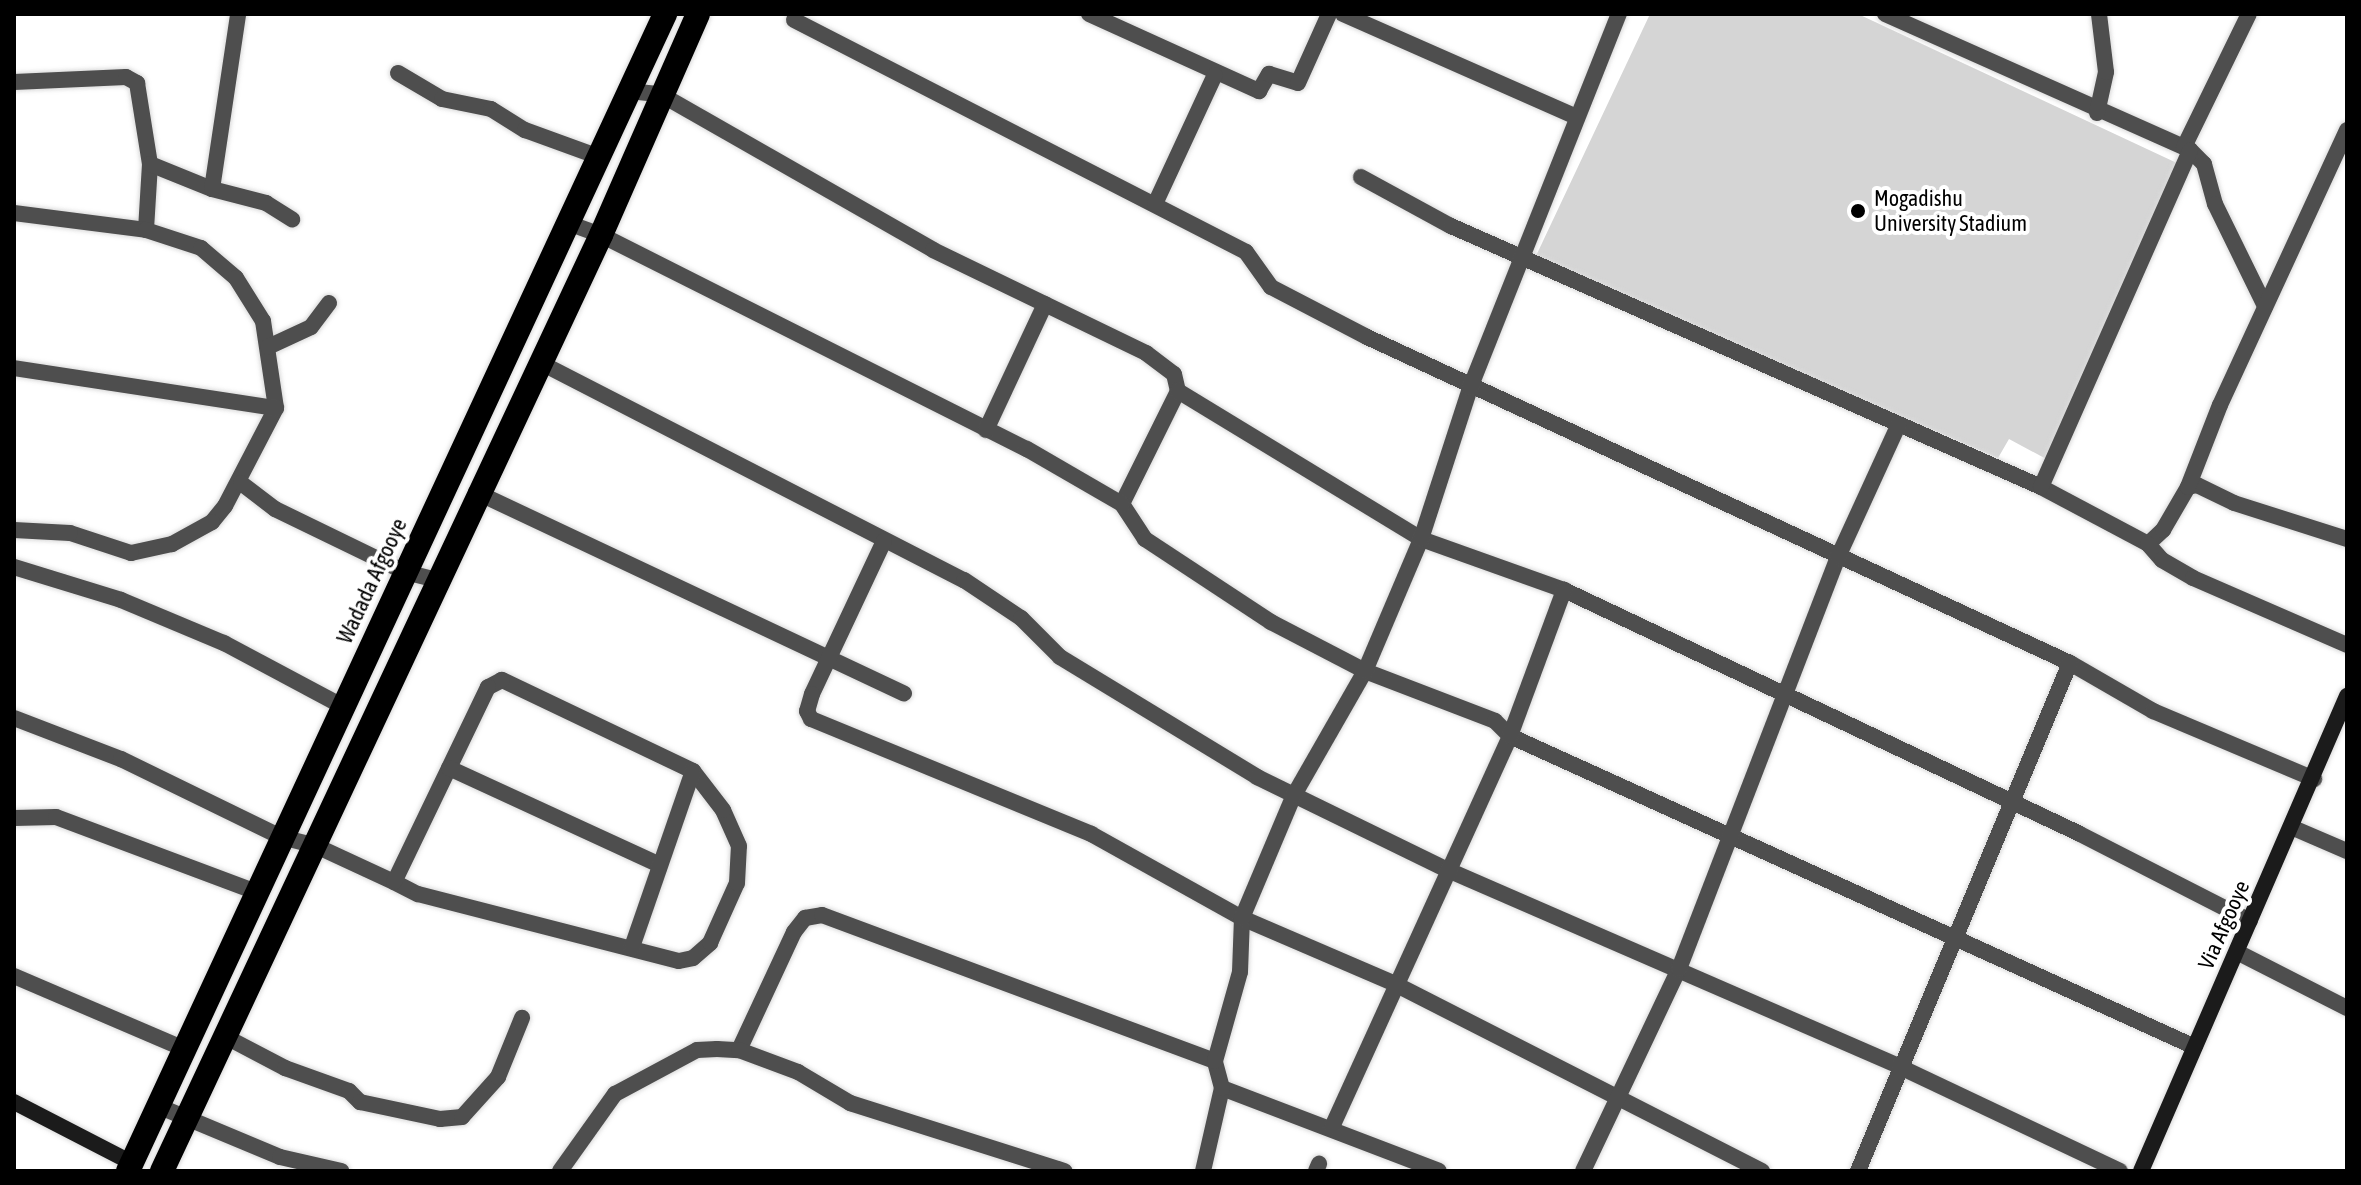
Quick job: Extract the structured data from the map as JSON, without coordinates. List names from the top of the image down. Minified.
{"streets":{"highway":["Wadada Afgooye"],"main road":["Via Afgooye"]},"places":["Mogadishu University Stadium"]}
